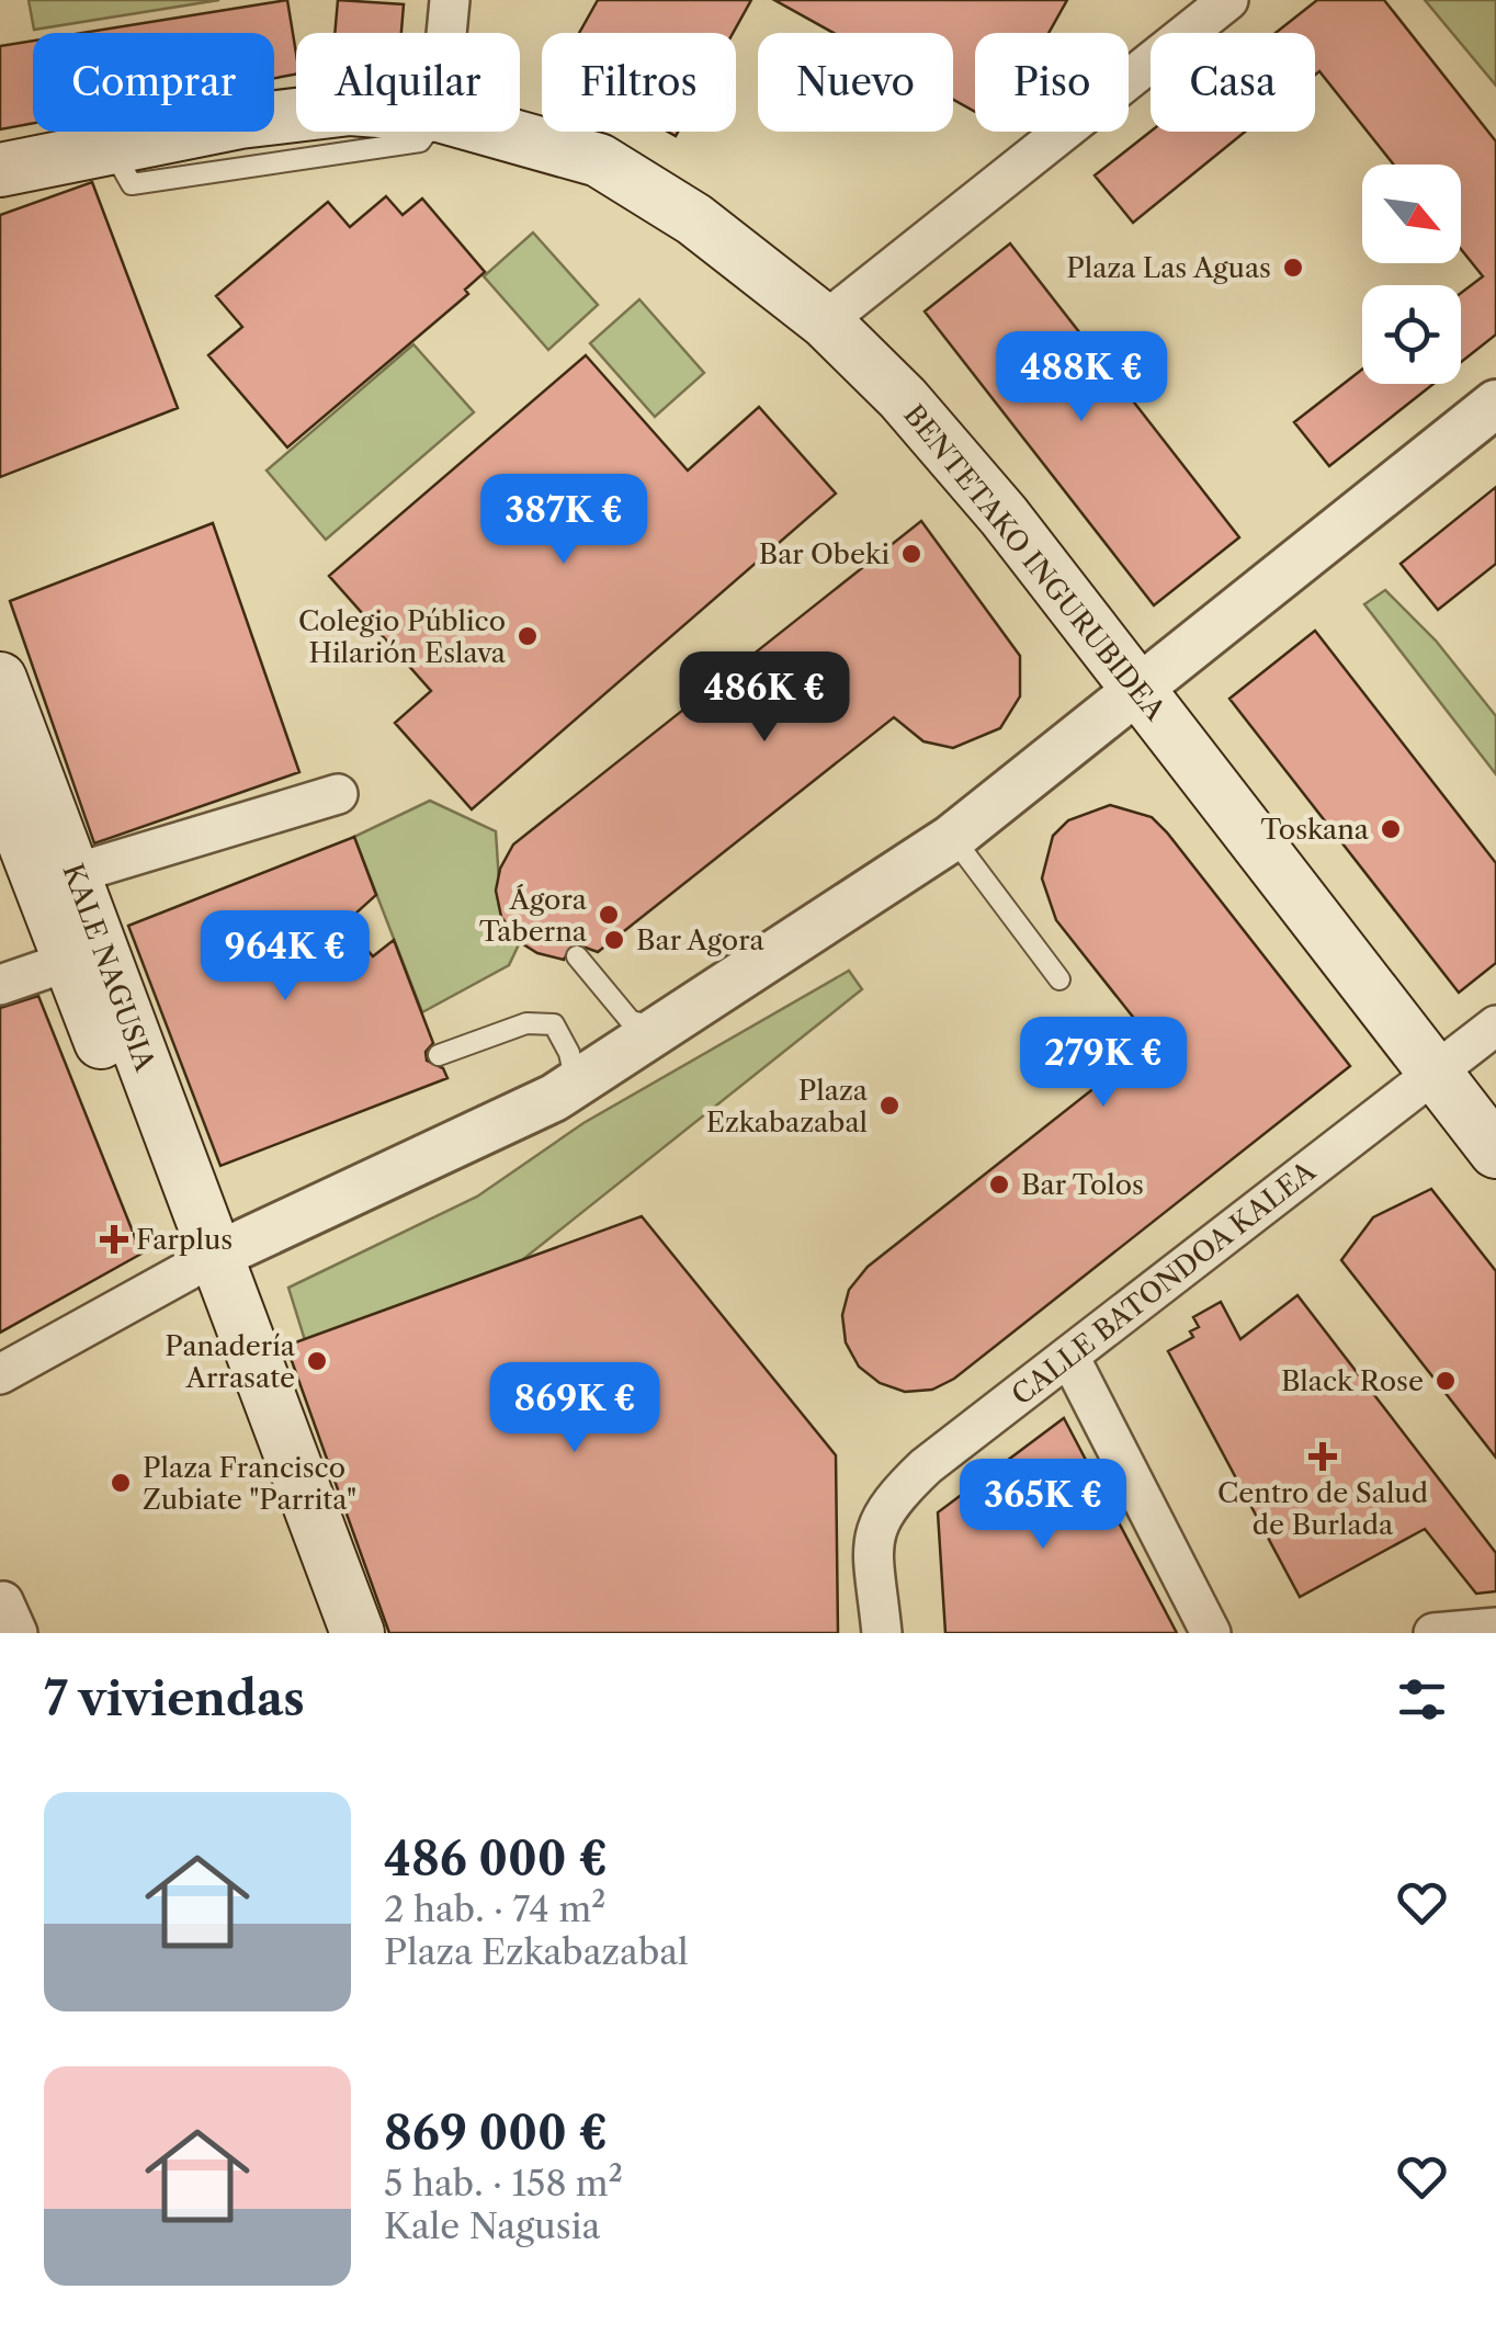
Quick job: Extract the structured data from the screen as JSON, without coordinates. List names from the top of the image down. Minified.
{"streets":{"main road":["BENTETAKO INGURUBIDEA","KALE NAGUSIA"],"street":["CALLE BATONDOA KALEA"]},"crossings":[["BENTETAKO INGURUBIDEA","CALLE BATONDOA KALEA"]],"places":{"other":["Plaza Las Aguas","Bar Obeki","Colegio Público Hilarión Eslava","Toskana","Ágora Taberna","Bar Agora","Plaza Ezkabazabal","Bar Tolos","Panadería Arrasate","Black Rose","Plaza Francisco Zubiate \"Parrita\""],"health":["Farplus","Centro de Salud de Burlada"]},"north":"bottom right","page":{"chip":["Comprar","Alquilar","Filtros","Nuevo","Piso","Casa"],"price":["488K €","387K €","486K €","964K €","279K €","869K €","365K €"],"heading":"7 viviendas","list":[{"name":"486 000 €","note":"2 hab. · 74 m² · Plaza Ezkabazabal"},{"name":"869 000 €","note":"5 hab. · 158 m² · Kale Nagusia"}]}}
